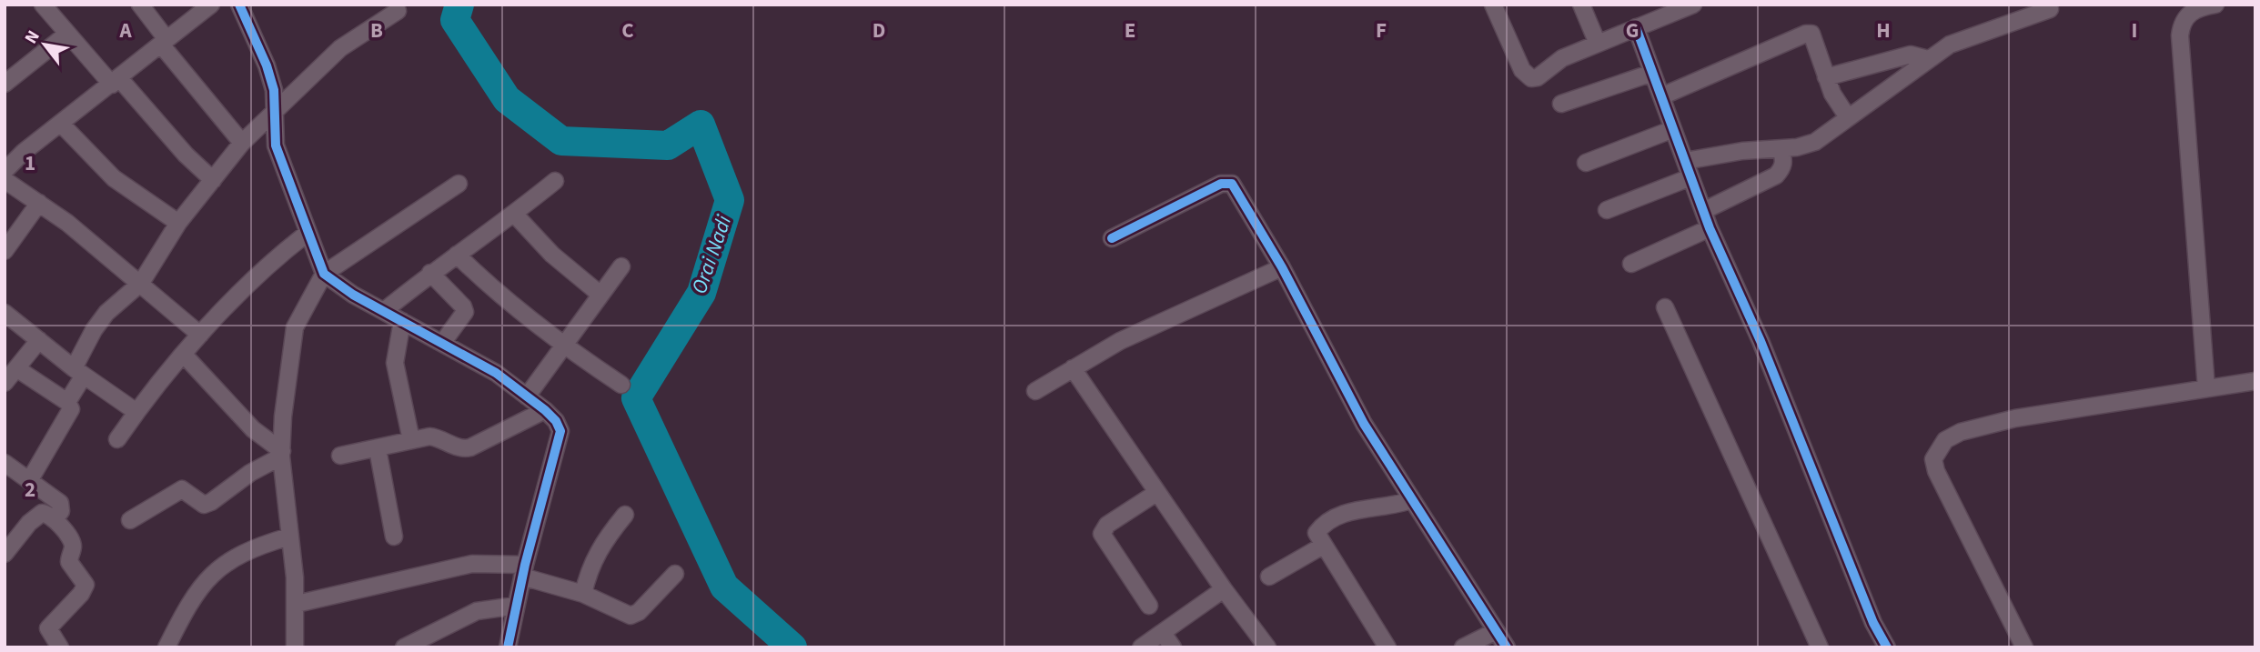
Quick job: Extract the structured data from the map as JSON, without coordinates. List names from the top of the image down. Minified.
{"water":["Orai Nadi"],"north":"top left","grid":{"columns":["A","B","C","D","E","F","G","H","I"],"rows":["1","2"]}}
